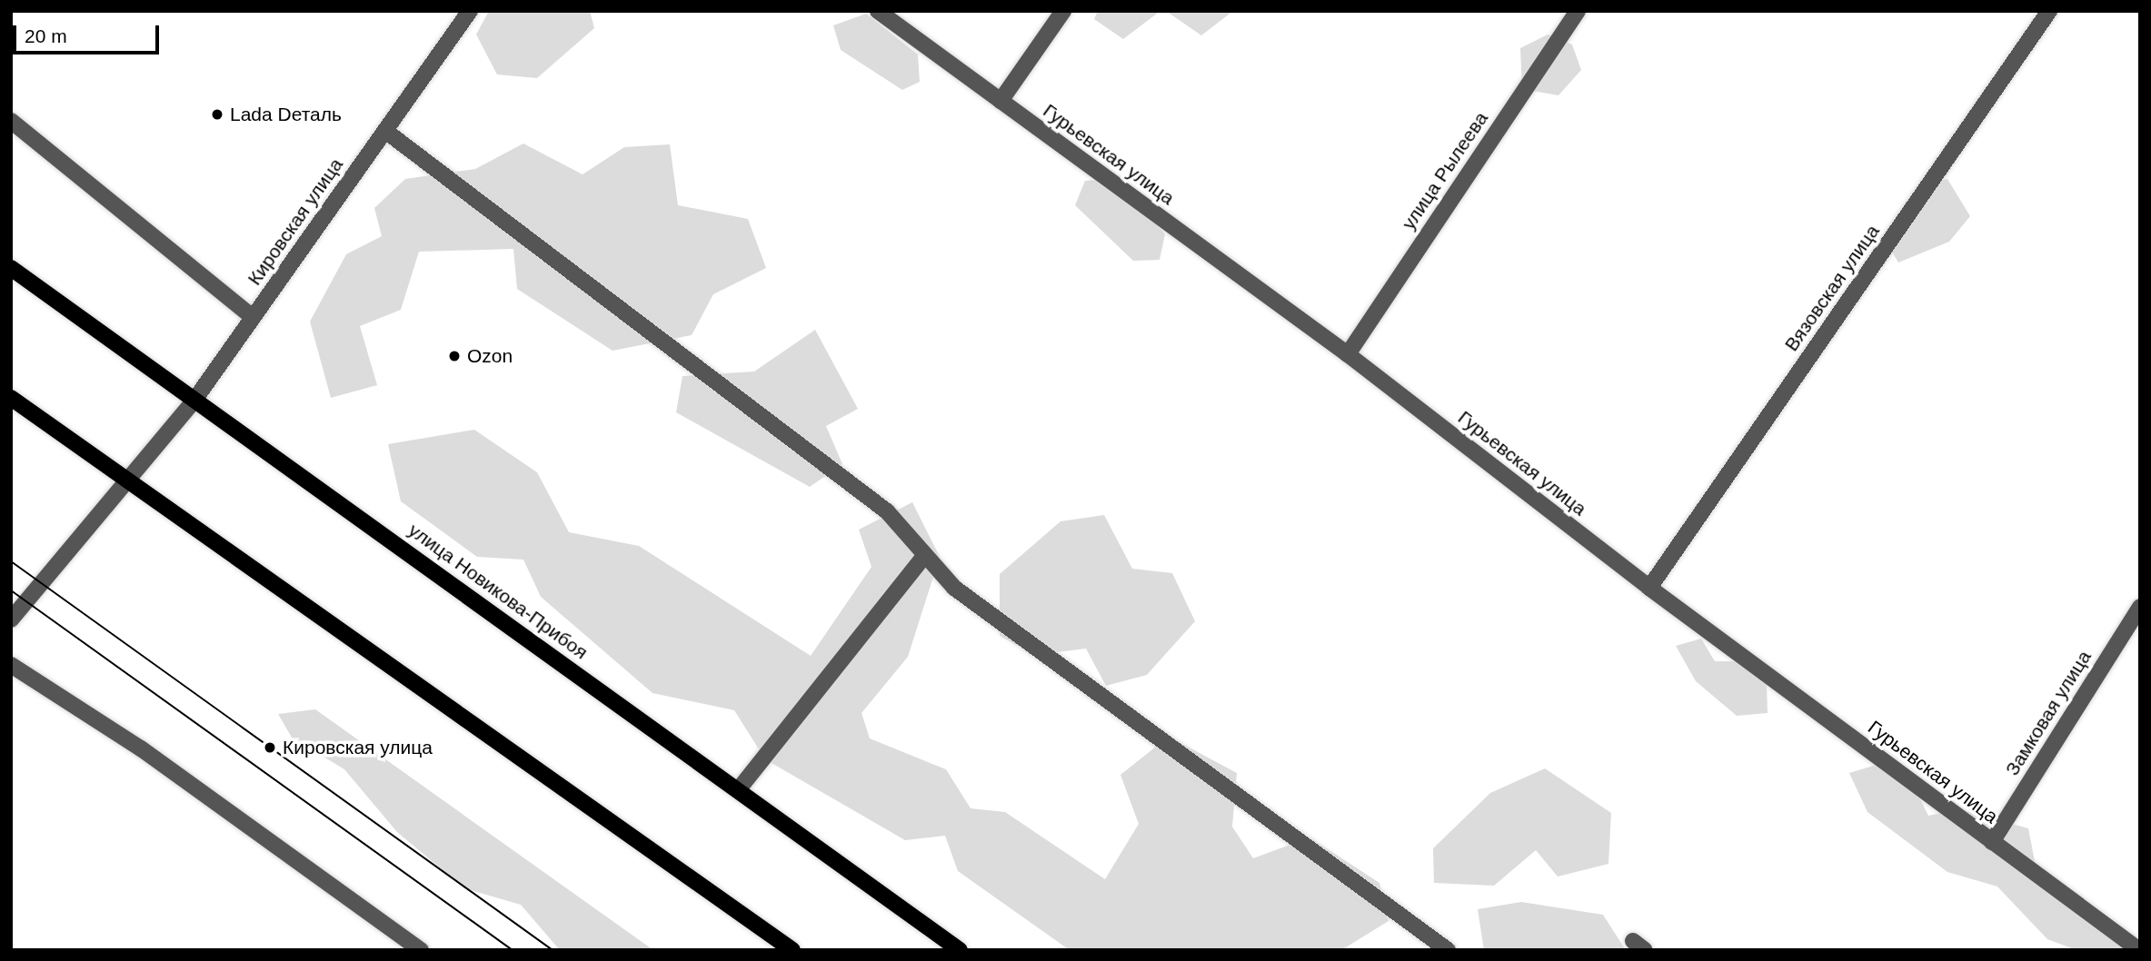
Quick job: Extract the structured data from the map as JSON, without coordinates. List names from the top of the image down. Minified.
{"streets":{"main road":["улица Новикова-Прибоя"],"street":["Гурьевская улица","улица Рылеева","Кировская улица","Вязовская улица","Замковая улица"]},"crossings":[["Гурьевская улица","улица Рылеева"],["Гурьевская улица","Вязовская улица"],["Гурьевская улица","Замковая улица"],["Кировская улица","улица Новикова-Прибоя"]],"places":["Lada Dеталь","Ozon","Кировская улица"],"scale_bar":"20 m"}
